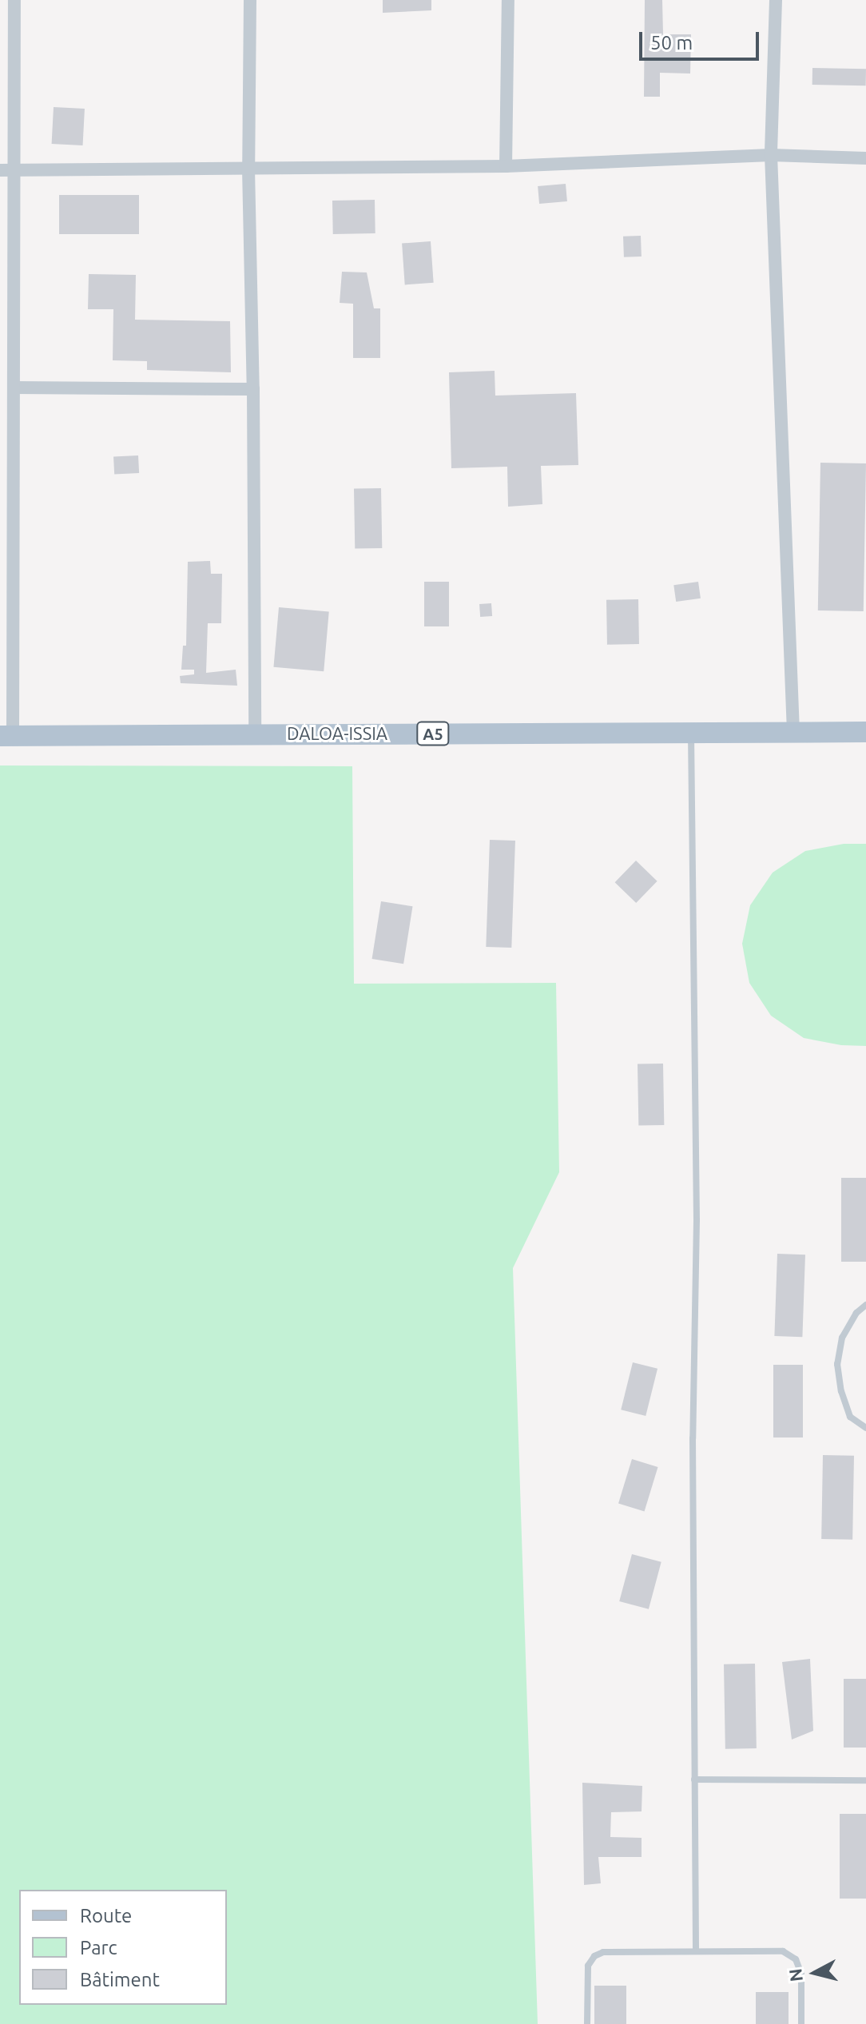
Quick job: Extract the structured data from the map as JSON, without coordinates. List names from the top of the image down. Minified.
{"streets":{"main road":["DALOA-ISSIA","A5"]},"legend":["Route","Parc","Bâtiment"],"scale_bar":"50 m","north":"left"}
